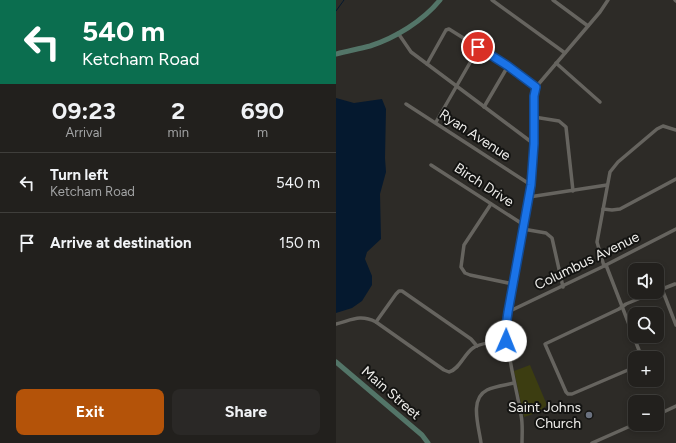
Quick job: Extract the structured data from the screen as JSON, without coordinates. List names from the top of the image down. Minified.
{"streets":{"main road":["Main Street"],"street":["Ryan Avenue","Birch Drive","Columbus Avenue"]},"places":["Saint Johns Church"],"page":{"turn":["540 m","Ketcham Road"],"eta":["09:23","Arrival","2","min","690","m"],"list":[{"name":"Turn left","note":"Ketcham Road","value":"540 m"},{"name":"Arrive at destination","value":"150 m"}],"map_buttons":["+","−"],"buttons":["Exit","Share"]}}
